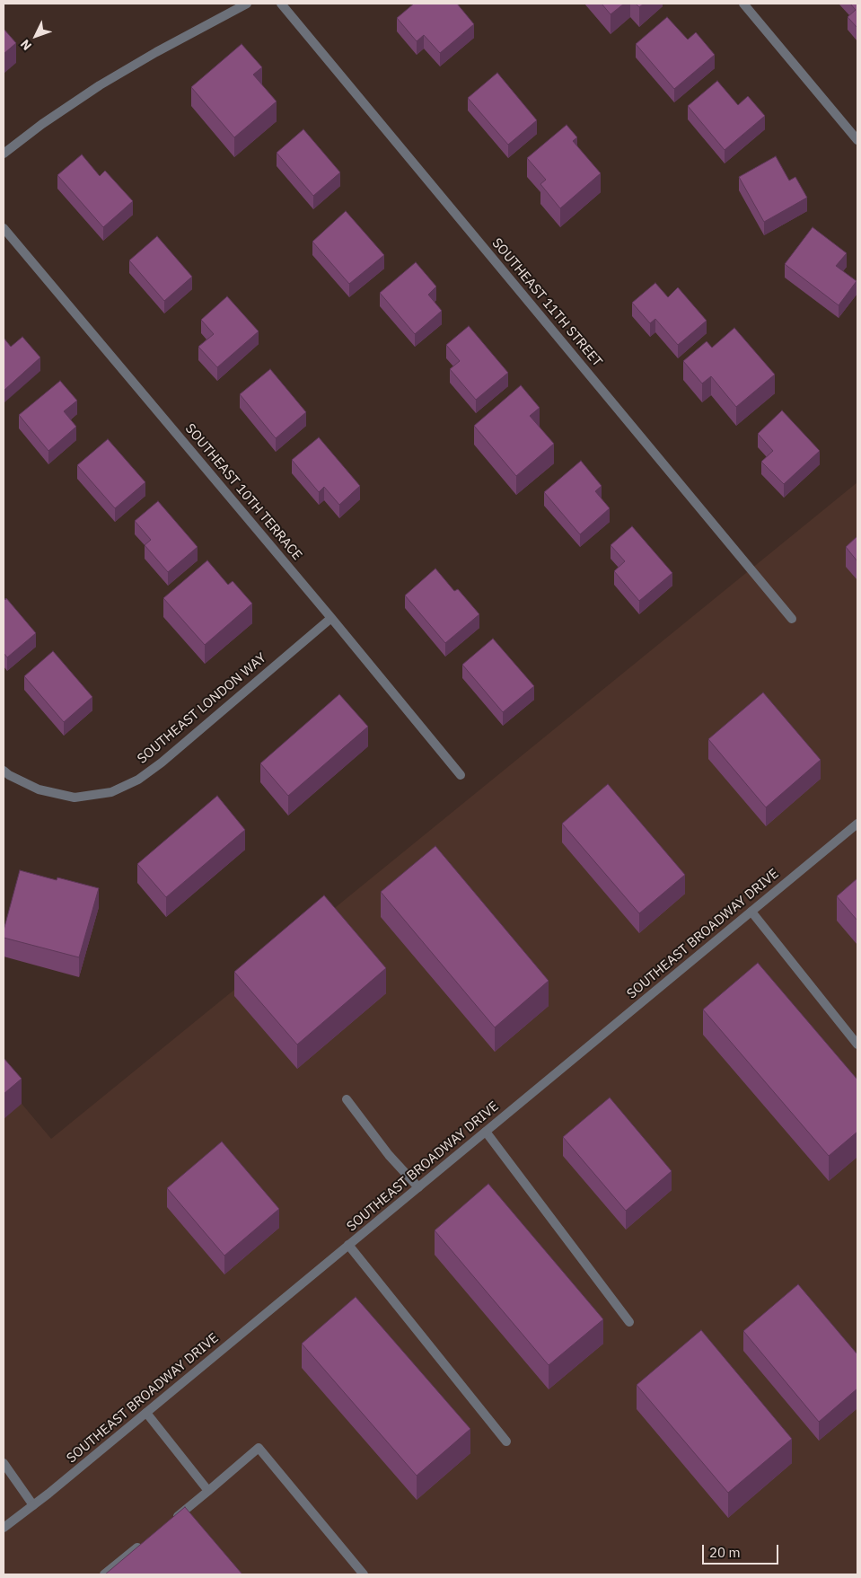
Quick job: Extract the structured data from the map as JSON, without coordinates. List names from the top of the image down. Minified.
{"streets":{"street":["SOUTHEAST 11TH STREET","SOUTHEAST 10TH TERRACE","SOUTHEAST LONDON WAY","SOUTHEAST BROADWAY DRIVE"]},"crossings":[["SOUTHEAST 10TH TERRACE","SOUTHEAST LONDON WAY"]],"scale_bar":"20 m","north":"bottom left"}
